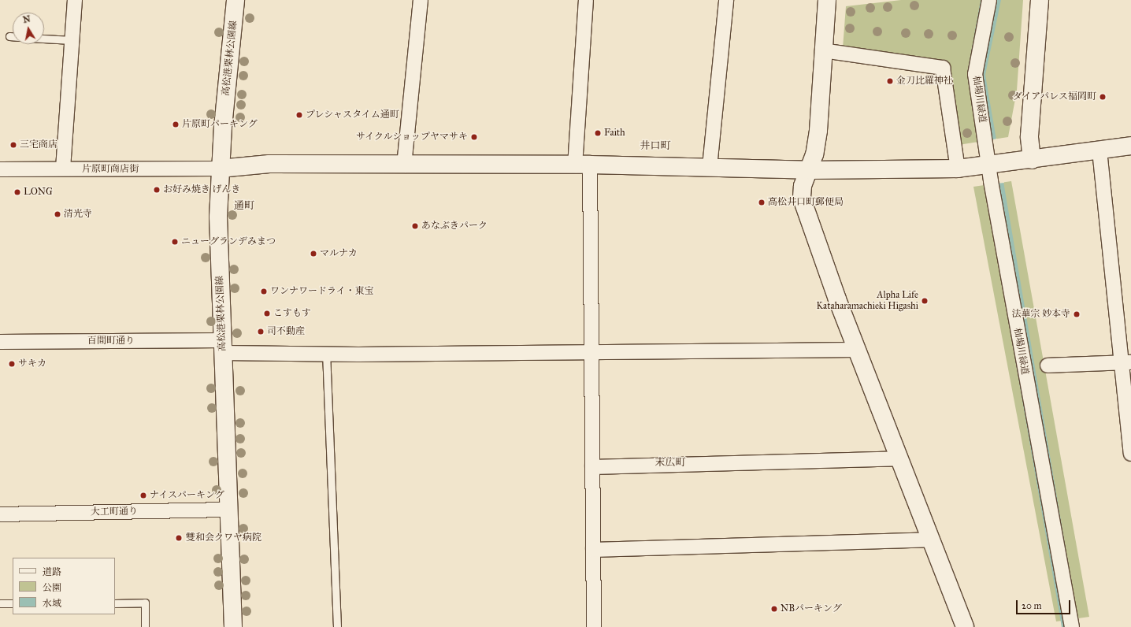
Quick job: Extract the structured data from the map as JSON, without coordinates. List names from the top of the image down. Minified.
{"streets":{"street":["高松港栗林公園線","杣場川緑道","片原町商店街","百間町通り","大工町通り"]},"crossings":[["高松港栗林公園線","片原町商店街"],["高松港栗林公園線","百間町通り"],["高松港栗林公園線","大工町通り"]],"districts":["井口町","通町","末広町"],"places":["金刀比羅神社","ダイアパレス福岡町","プレシャスタイム通町","片原町パーキング","Faith","サイクルショップヤマサキ","三宅商店","お好み焼き げんき","LONG","高松井口町郵便局","清光寺","あなぶきパーク","ニューグランデみまつ","マルナカ","ワンナワードライ・東宝","Alpha Life Kataharamachieki Higashi","こすもす","法華宗 妙本寺","司不動産","サキカ","ナイスパーキング","雙和会クワヤ病院","NBパーキング"],"legend":["道路","公園","水域"],"scale_bar":"20 m","north":"top"}
